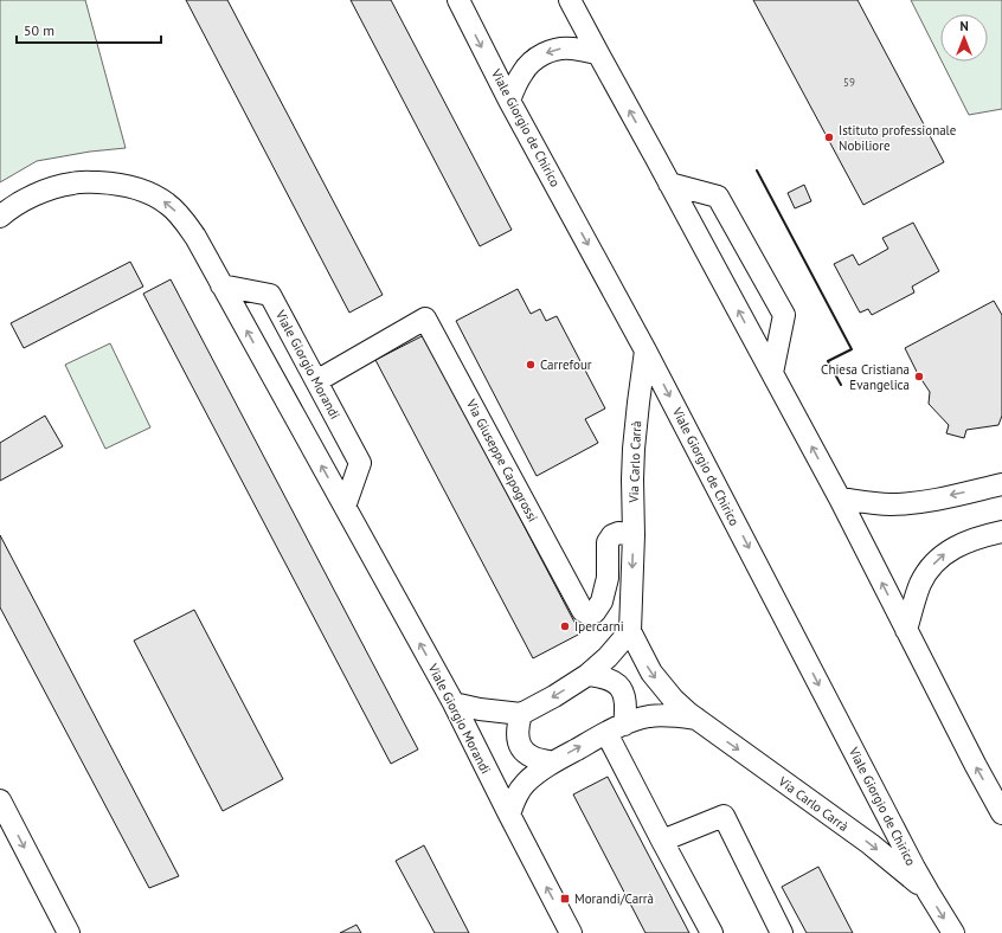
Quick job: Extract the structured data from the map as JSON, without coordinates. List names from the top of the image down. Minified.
{"streets":{"street":["Viale Giorgio de Chirico","Viale Giorgio Morandi","Via Giuseppe Capogrossi","Via Carlo Carrà"]},"crossings":[["Viale Giorgio de Chirico","Via Carlo Carrà"],["Viale Giorgio Morandi","Via Giuseppe Capogrossi"],["Viale Giorgio Morandi","Via Carlo Carrà"],["Via Giuseppe Capogrossi","Via Carlo Carrà"]],"places":{"other":["Istituto professionale Nobiliore","Carrefour","Chiesa Cristiana Evangelica","Ipercarni"],"transit":["Morandi/Carrà"]},"house_numbers":["59"],"scale_bar":"50 m","north":"top"}
